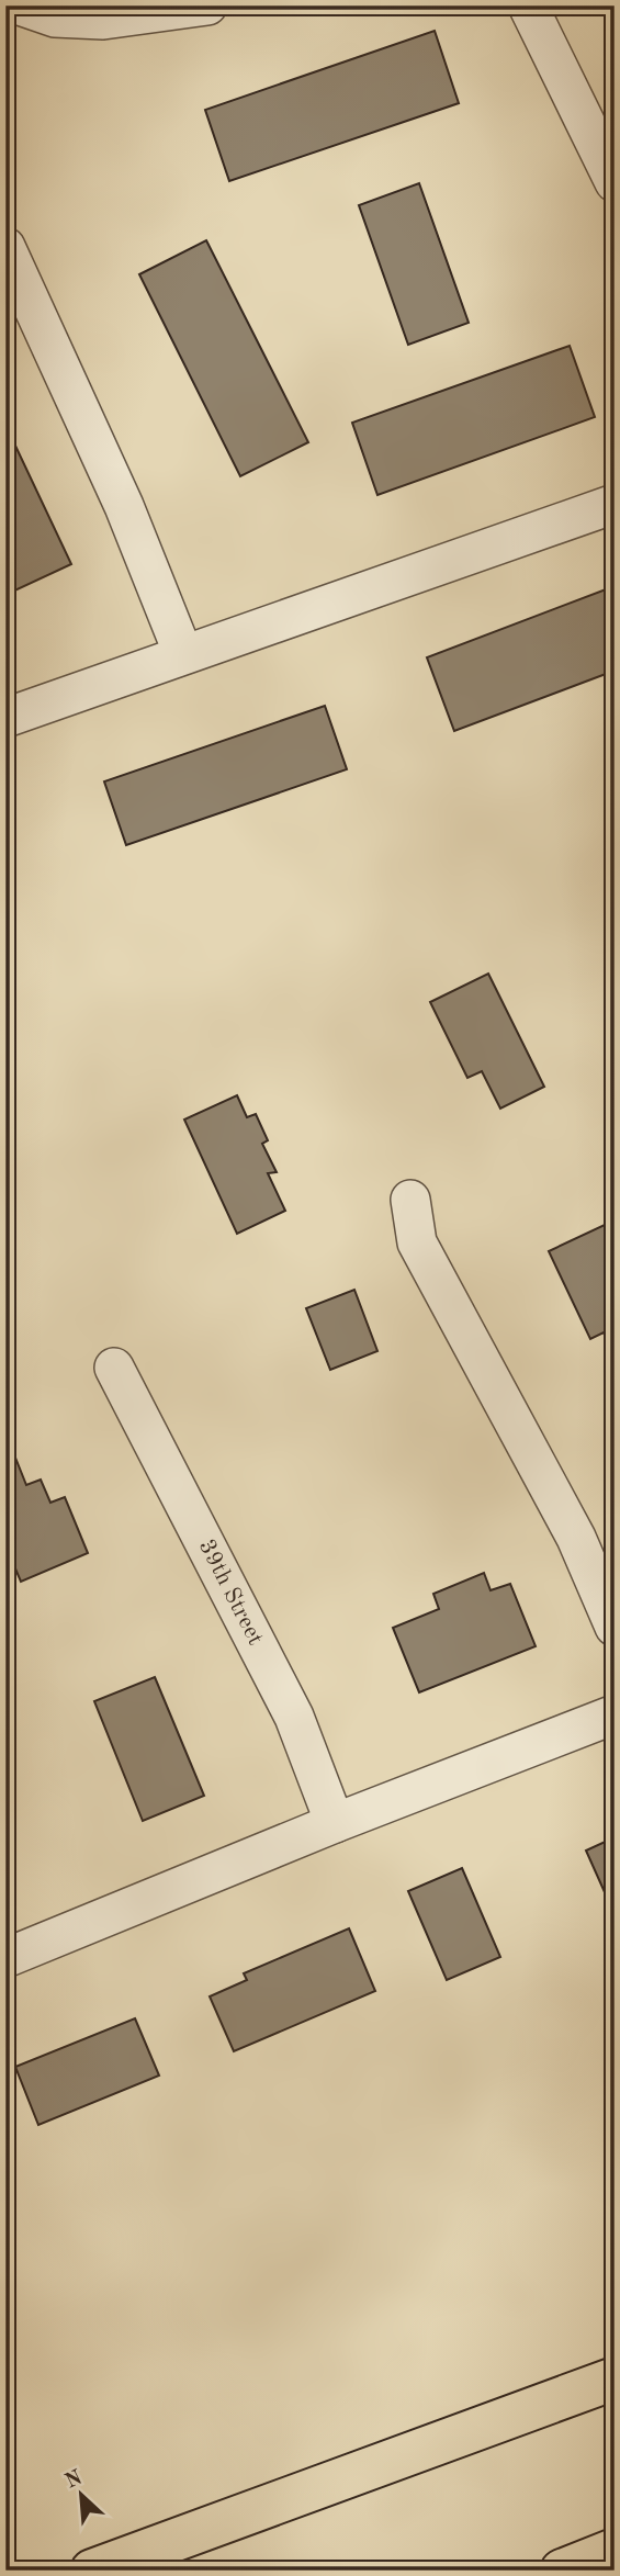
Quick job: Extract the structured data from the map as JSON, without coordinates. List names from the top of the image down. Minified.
{"streets":{"street":["39th Street"]},"north":"top left"}
